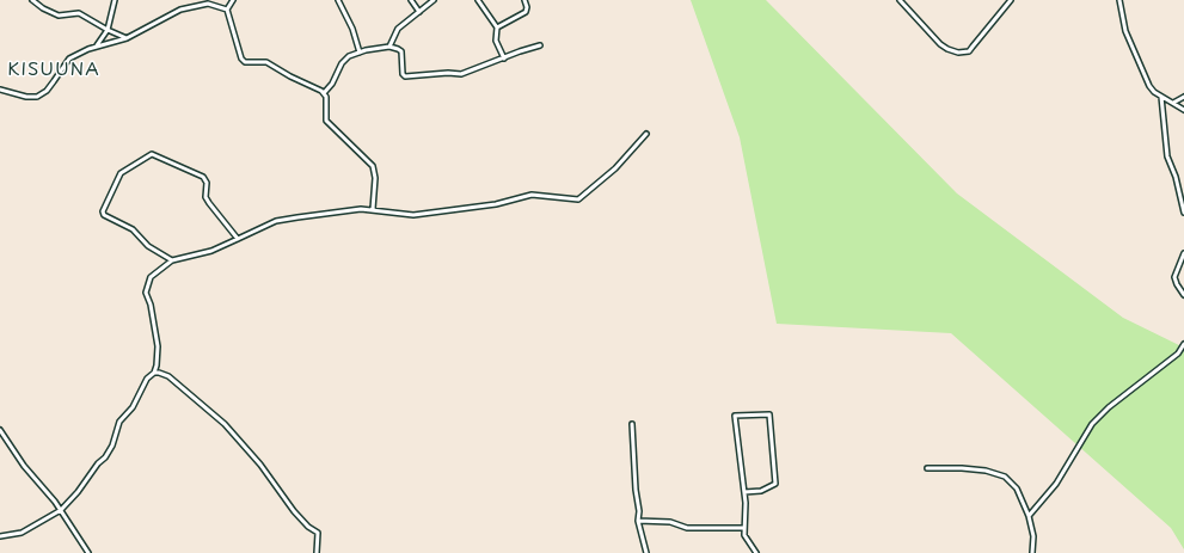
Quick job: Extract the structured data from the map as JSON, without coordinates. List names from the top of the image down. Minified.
{"districts":["KISUUNA"]}
